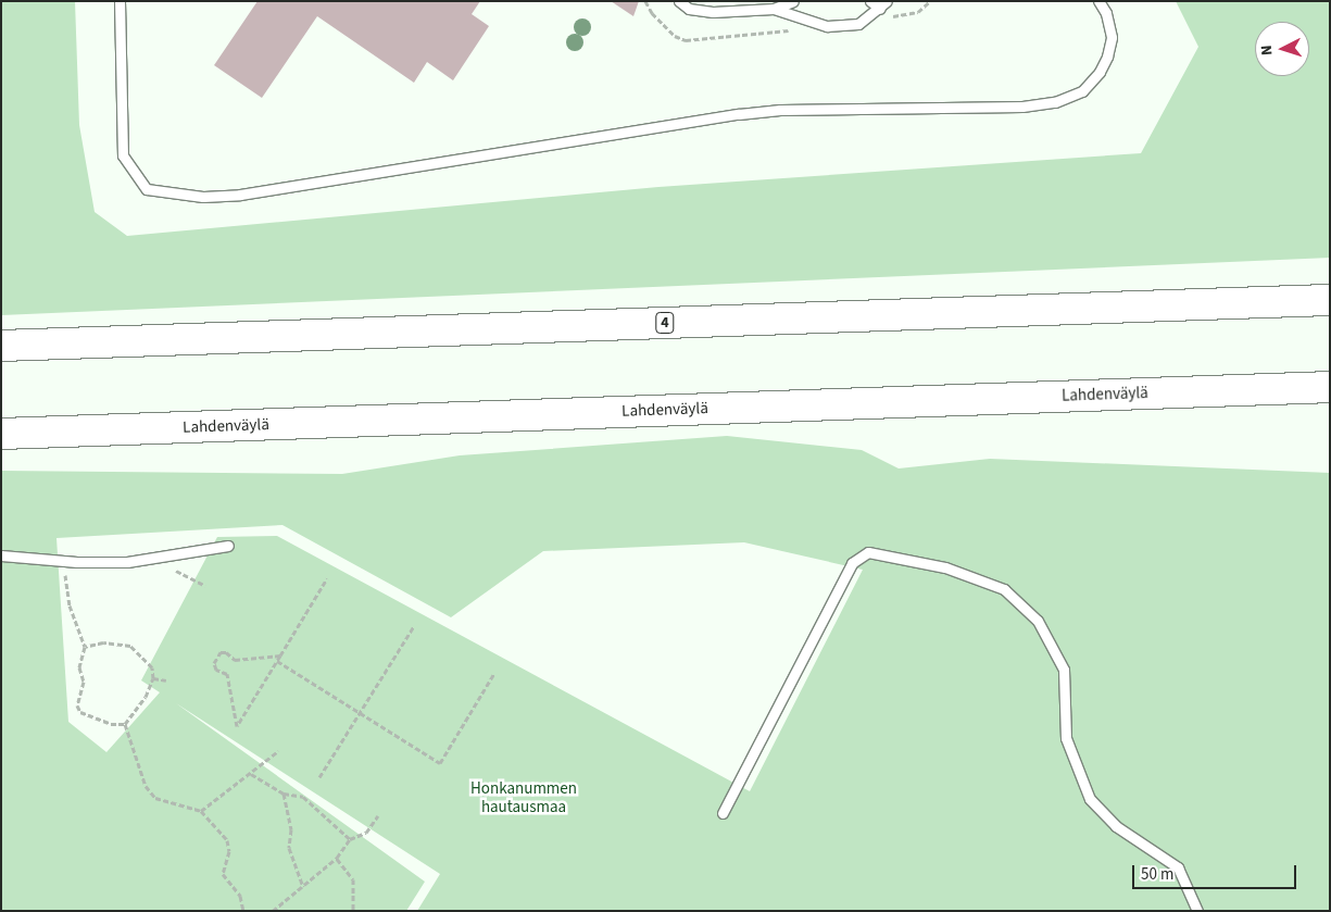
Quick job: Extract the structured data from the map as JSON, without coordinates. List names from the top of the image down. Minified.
{"streets":{"highway":["4","Lahdenväylä"]},"parks":["Honkanummen hautausmaa"],"scale_bar":"50 m","north":"left"}
